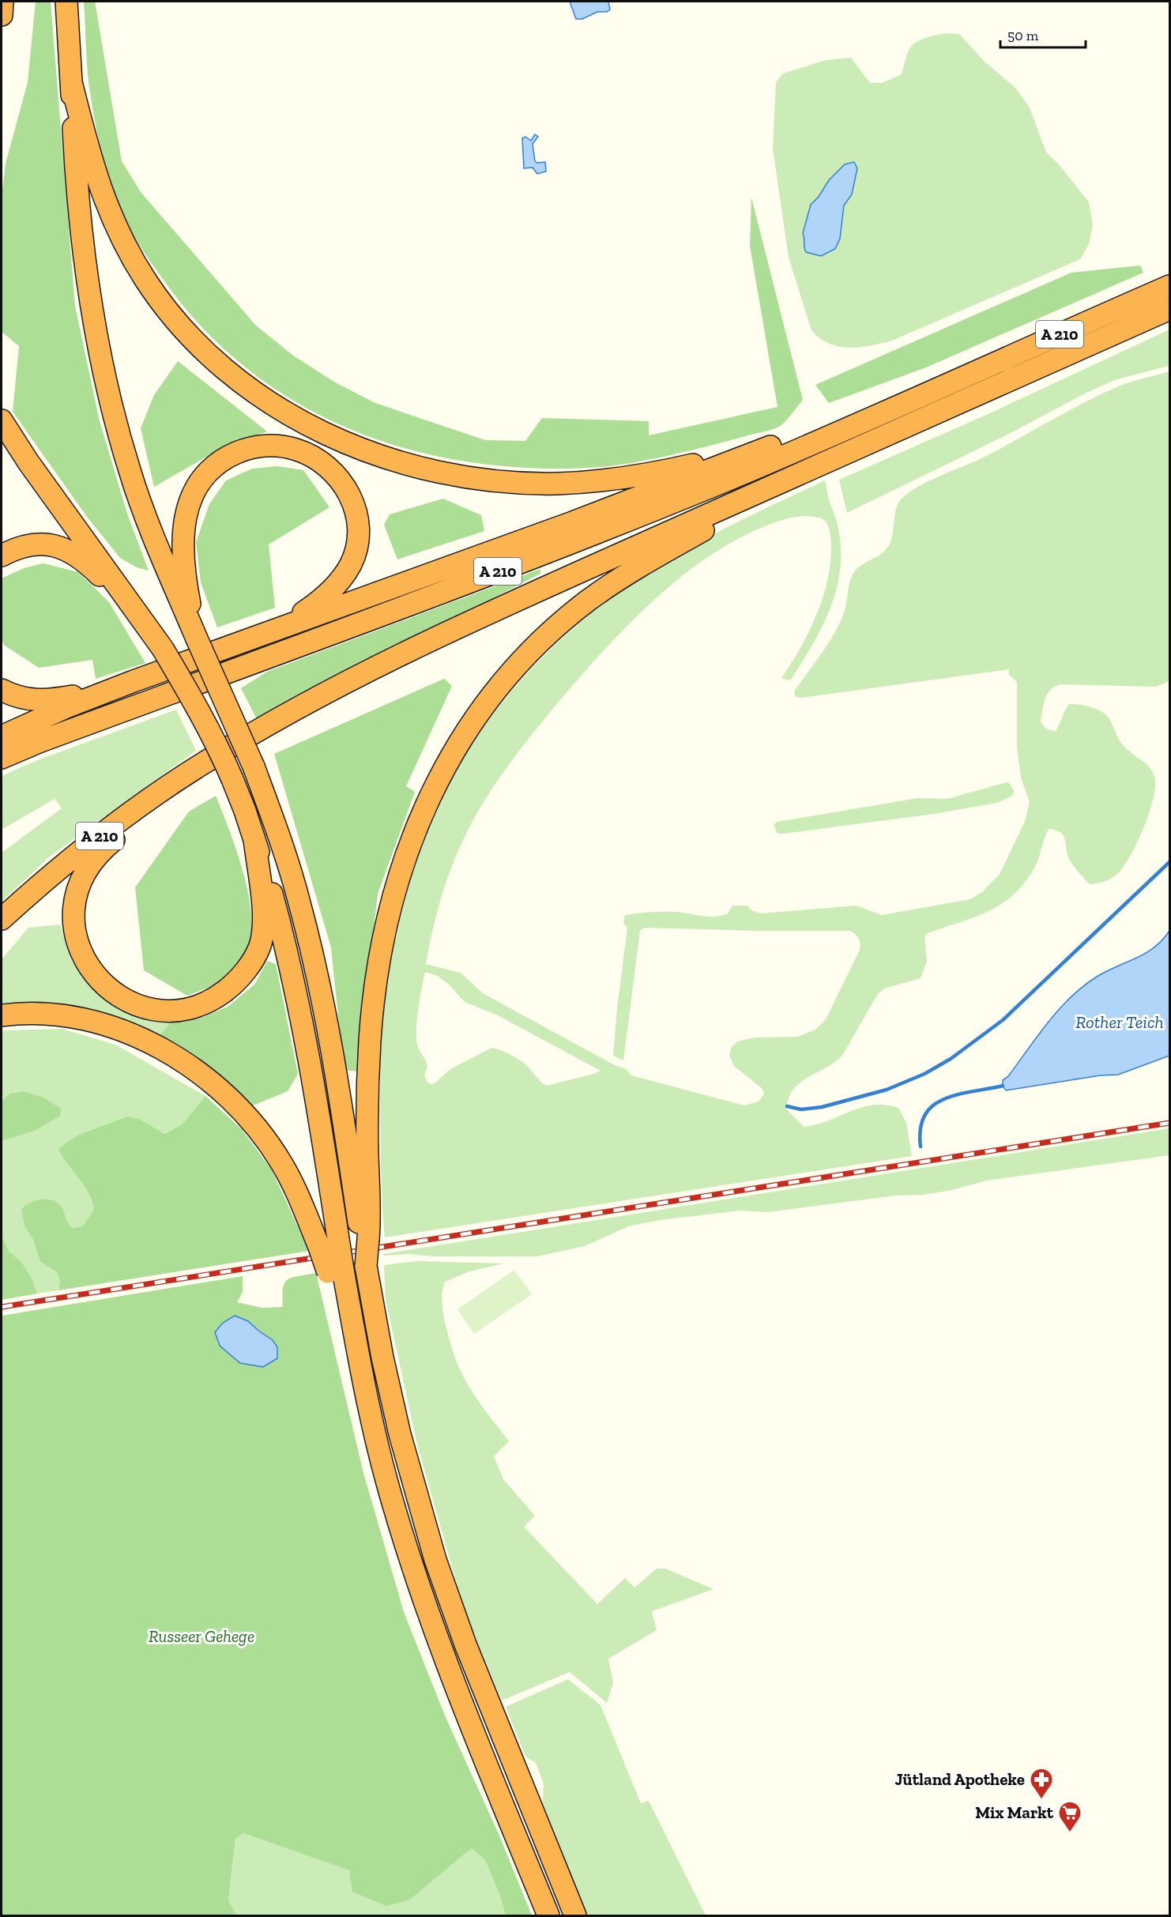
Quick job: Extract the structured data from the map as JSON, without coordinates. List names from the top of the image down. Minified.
{"streets":{"highway":["A 210"]},"water":["Rother Teich"],"parks":["Russeer Gehege"],"places":{"pharmacy":["Jütland Apotheke"],"supermarket":["Mix Markt"]},"scale_bar":"50 m"}
